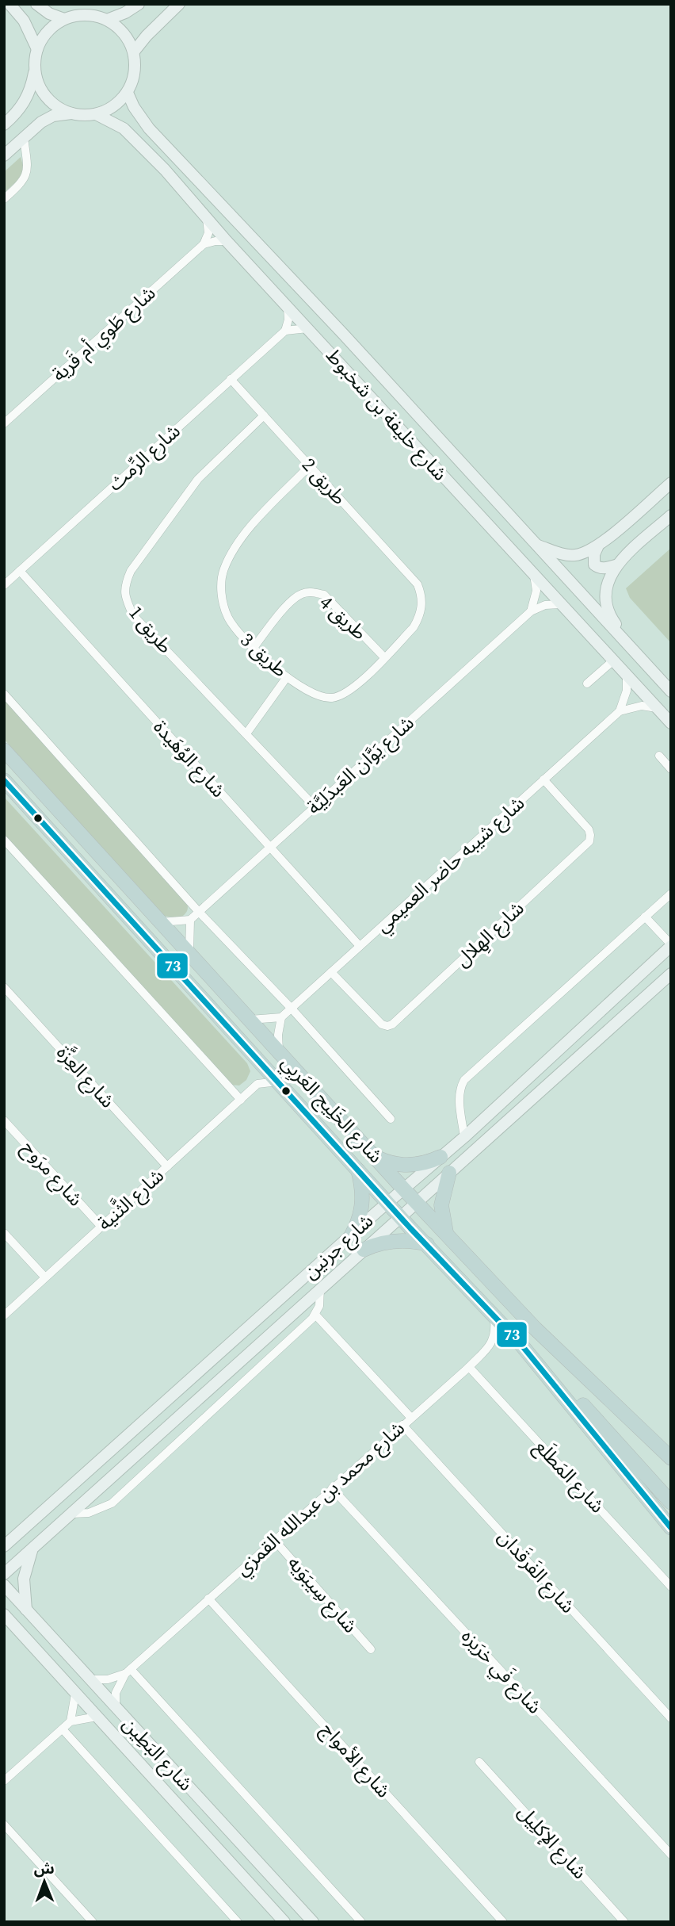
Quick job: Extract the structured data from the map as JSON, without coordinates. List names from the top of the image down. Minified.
{"streets":{"highway":["شارع الخَلِيج العَربِي"],"main road":["شارع خليفة بن شخبوط","شارع جرنين","شارع البَطِين"],"street":["شارع طَوي أم قَرية","شارع الرِّمث","طريق 2","طريق 4","طريق 1","طريق 3","شارع الوُهَيدة","شارع يَوَّان العَبدَلِيَّة","شارع شيبه حاضر العميمي","شارع الهِلال","شارع العِزَّة","شارع مرَوح","شارع الثَّنية","شارع المَطلَع","شارع محمد بن عبدالله القمزي","شارع الفَرقَدان","شارع سِيبَوَيه","شارع فَي خرَيزه","شارع الأمواج","شارع الإكلِيل"]},"crossings":[["شارع خليفة بن شخبوط","شارع يَوَّان العَبدَلِيَّة"],["شارع الرِّمث","طريق 2"],["شارع الرِّمث","شارع الوُهَيدة"],["طريق 2","طريق 1"],["طريق 2","طريق 3"],["طريق 4","طريق 3"],["طريق 1","شارع يَوَّان العَبدَلِيَّة"],["شارع الوُهَيدة","شارع يَوَّان العَبدَلِيَّة"],["شارع الوُهَيدة","شارع شيبه حاضر العميمي"],["شارع شيبه حاضر العميمي","شارع الهِلال"],["شارع العِزَّة","شارع الثَّنية"],["شارع الخَلِيج العَربِي","شارع جرنين"],["شارع الخَلِيج العَربِي","شارع المَطلَع"],["شارع الخَلِيج العَربِي","شارع محمد بن عبدالله القمزي"],["شارع مرَوح","شارع الثَّنية"],["شارع جرنين","شارع المَطلَع"],["شارع جرنين","شارع محمد بن عبدالله القمزي"],["شارع المَطلَع","شارع محمد بن عبدالله القمزي"],["شارع محمد بن عبدالله القمزي","شارع الفَرقَدان"],["شارع محمد بن عبدالله القمزي","شارع سِيبَوَيه"],["شارع محمد بن عبدالله القمزي","شارع فَي خرَيزه"],["شارع محمد بن عبدالله القمزي","شارع البَطِين"],["شارع محمد بن عبدالله القمزي","شارع الأمواج"]],"lines":["transit line 73"],"north":"top"}
